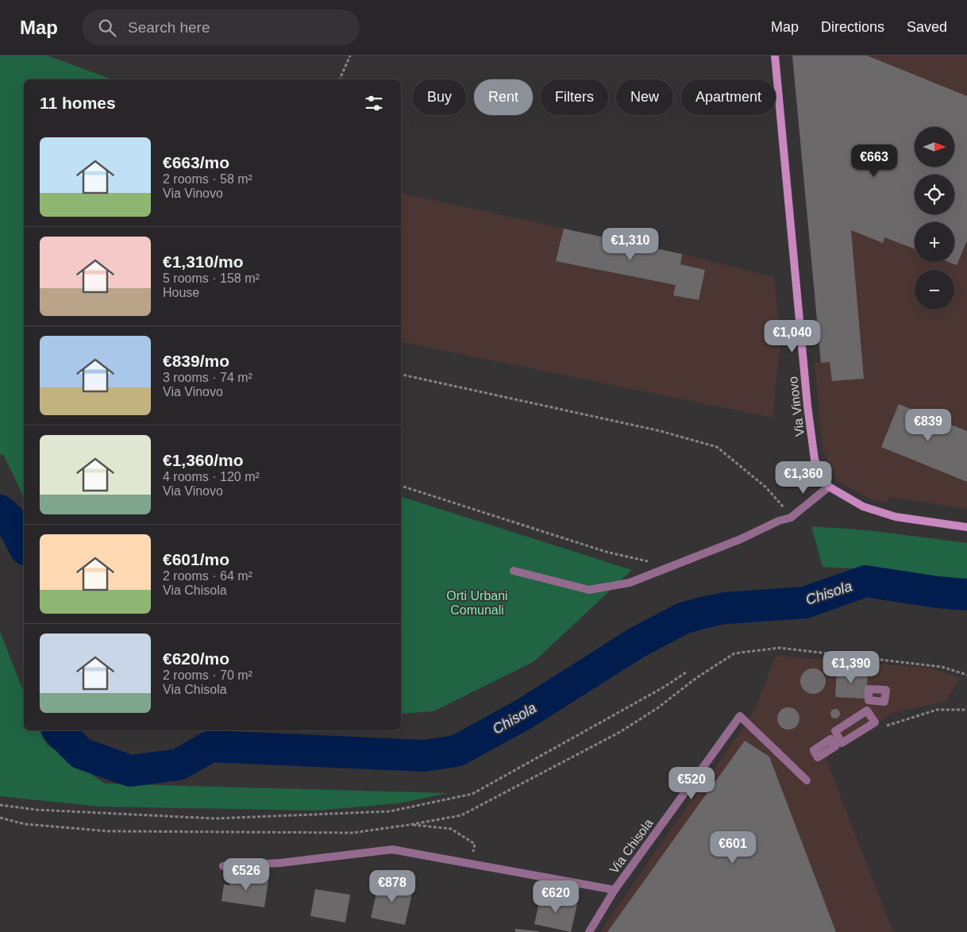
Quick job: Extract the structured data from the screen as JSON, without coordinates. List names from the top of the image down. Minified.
{"streets":{"street":["Via Vinovo","Via Chisola"]},"water":["Chisola"],"parks":["Orti Urbani Comunali"],"north":"right","page":{"header":"Map","search":"Search here","nav":["Map","Directions","Saved"],"chip":["Buy","Rent","Filters","New","Apartment"],"heading":"11 homes","map_buttons":["+","−"],"list":[{"name":"€663/mo","note":"2 rooms · 58 m² · Via Vinovo"},{"name":"€1,310/mo","note":"5 rooms · 158 m² · House"},{"name":"€839/mo","note":"3 rooms · 74 m² · Via Vinovo"},{"name":"€1,360/mo","note":"4 rooms · 120 m² · Via Vinovo"},{"name":"€601/mo","note":"2 rooms · 64 m² · Via Chisola"},{"name":"€620/mo","note":"2 rooms · 70 m² · Via Chisola"}],"price":["€663","€1,310","€1,040","€839","€1,360","€1,390","€520","€601","€526","€878","€620"]}}
